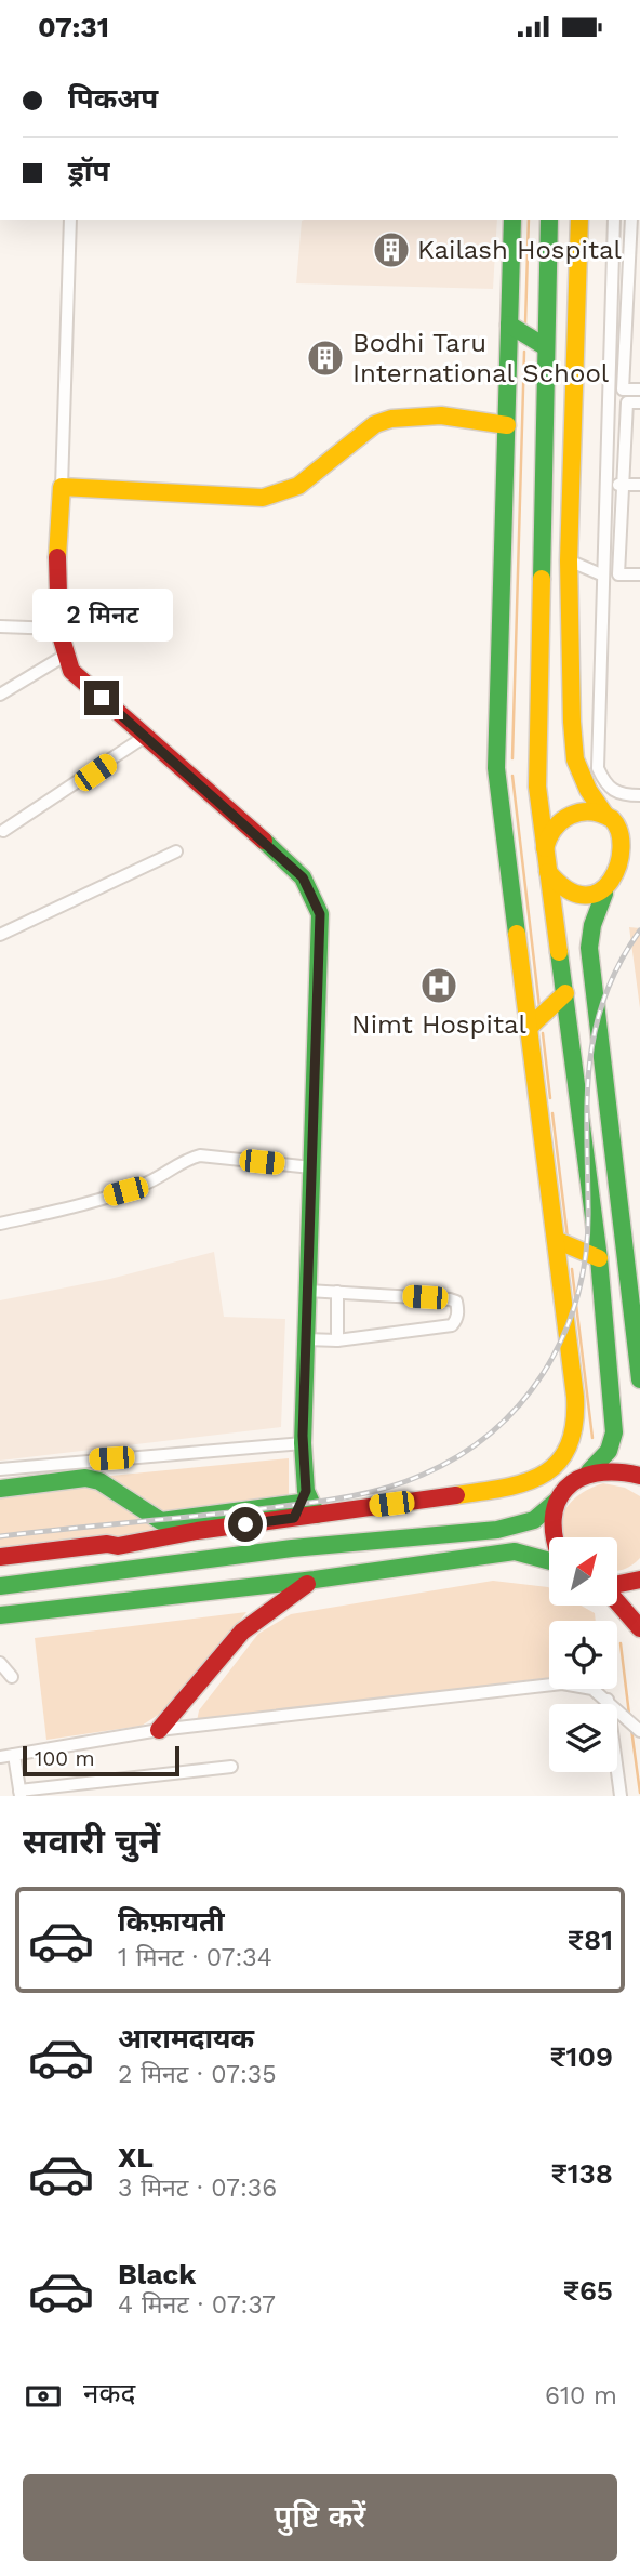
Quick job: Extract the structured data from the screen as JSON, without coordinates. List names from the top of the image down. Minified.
{"places":{"building":["Kailash Hospital","Bodhi Taru International School"],"hospital":["Nimt Hospital"]},"scale_bar":"100 m","north":"top right","page":{"status":"07:31","banner":["पिकअप","ड्रॉप"],"bubble":"2 मिनट","scale":"100 m","heading":"सवारी चुनें","list":[{"name":"किफ़ायती","note":"1 मिनट · 07:34","value":"₹81"},{"name":"आरामदायक","note":"2 मिनट · 07:35","value":"₹109"},{"name":"XL","note":"3 मिनट · 07:36","value":"₹138"},{"name":"Black","note":"4 मिनट · 07:37","value":"₹65"}],"pay":["नकद","610 m"],"buttons":"पुष्टि करें"}}
